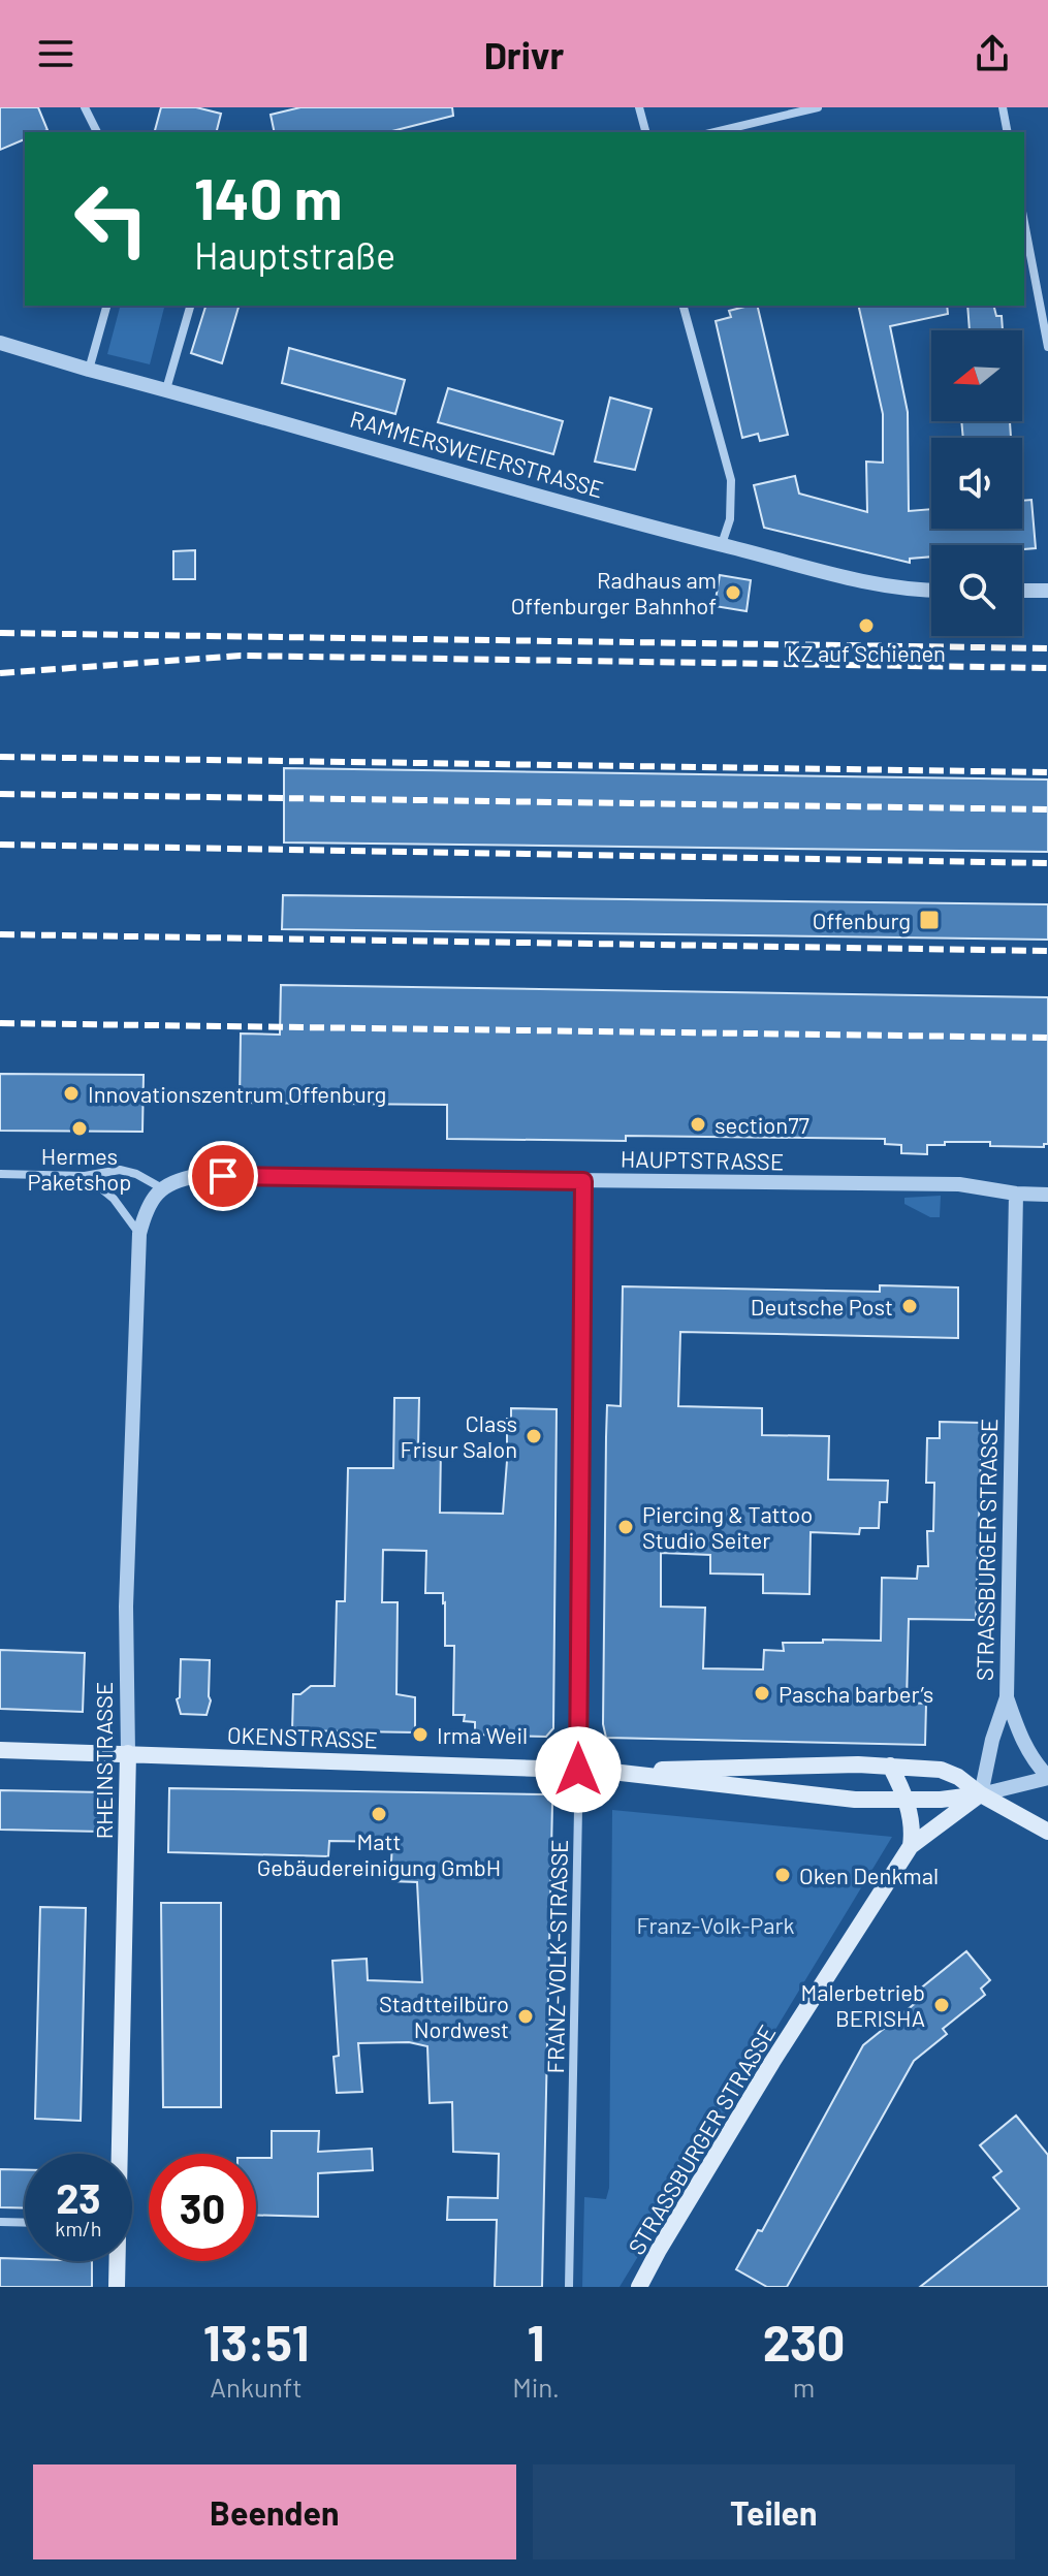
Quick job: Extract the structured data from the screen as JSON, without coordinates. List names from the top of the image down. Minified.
{"streets":{"main road":["STRASSBURGER STRASSE","OKENSTRASSE","RHEINSTRASSE"],"street":["RAMMERSWEIERSTRASSE","HAUPTSTRASSE","FRANZ-VOLK-STRASSE"]},"crossings":[["HAUPTSTRASSE","STRASSBURGER STRASSE"],["HAUPTSTRASSE","FRANZ-VOLK-STRASSE"],["STRASSBURGER STRASSE","OKENSTRASSE"],["OKENSTRASSE","RHEINSTRASSE"],["OKENSTRASSE","FRANZ-VOLK-STRASSE"]],"parks":["Franz-Volk-Park"],"places":{"other":["Radhaus am Offenburger Bahnhof","KZ auf Schienen","Innovationszentrum Offenburg","section77","Hermes Paketshop","Deutsche Post","Class Frisur Salon","Piercing & Tattoo Studio Seiter","Pascha barber’s","Irma Weil","Matt Gebäudereinigung GmbH","Oken Denkmal","Malerbetrieb BERISHA","Stadtteilbüro Nordwest"],"transit":["Offenburg"]},"north":"left","page":{"header":"Drivr","turn":["140 m","Hauptstraße"],"speed":"23 km/h","limit":"30","eta":["13:51","Ankunft","1","Min.","230","m"],"buttons":["Beenden","Teilen"]}}
